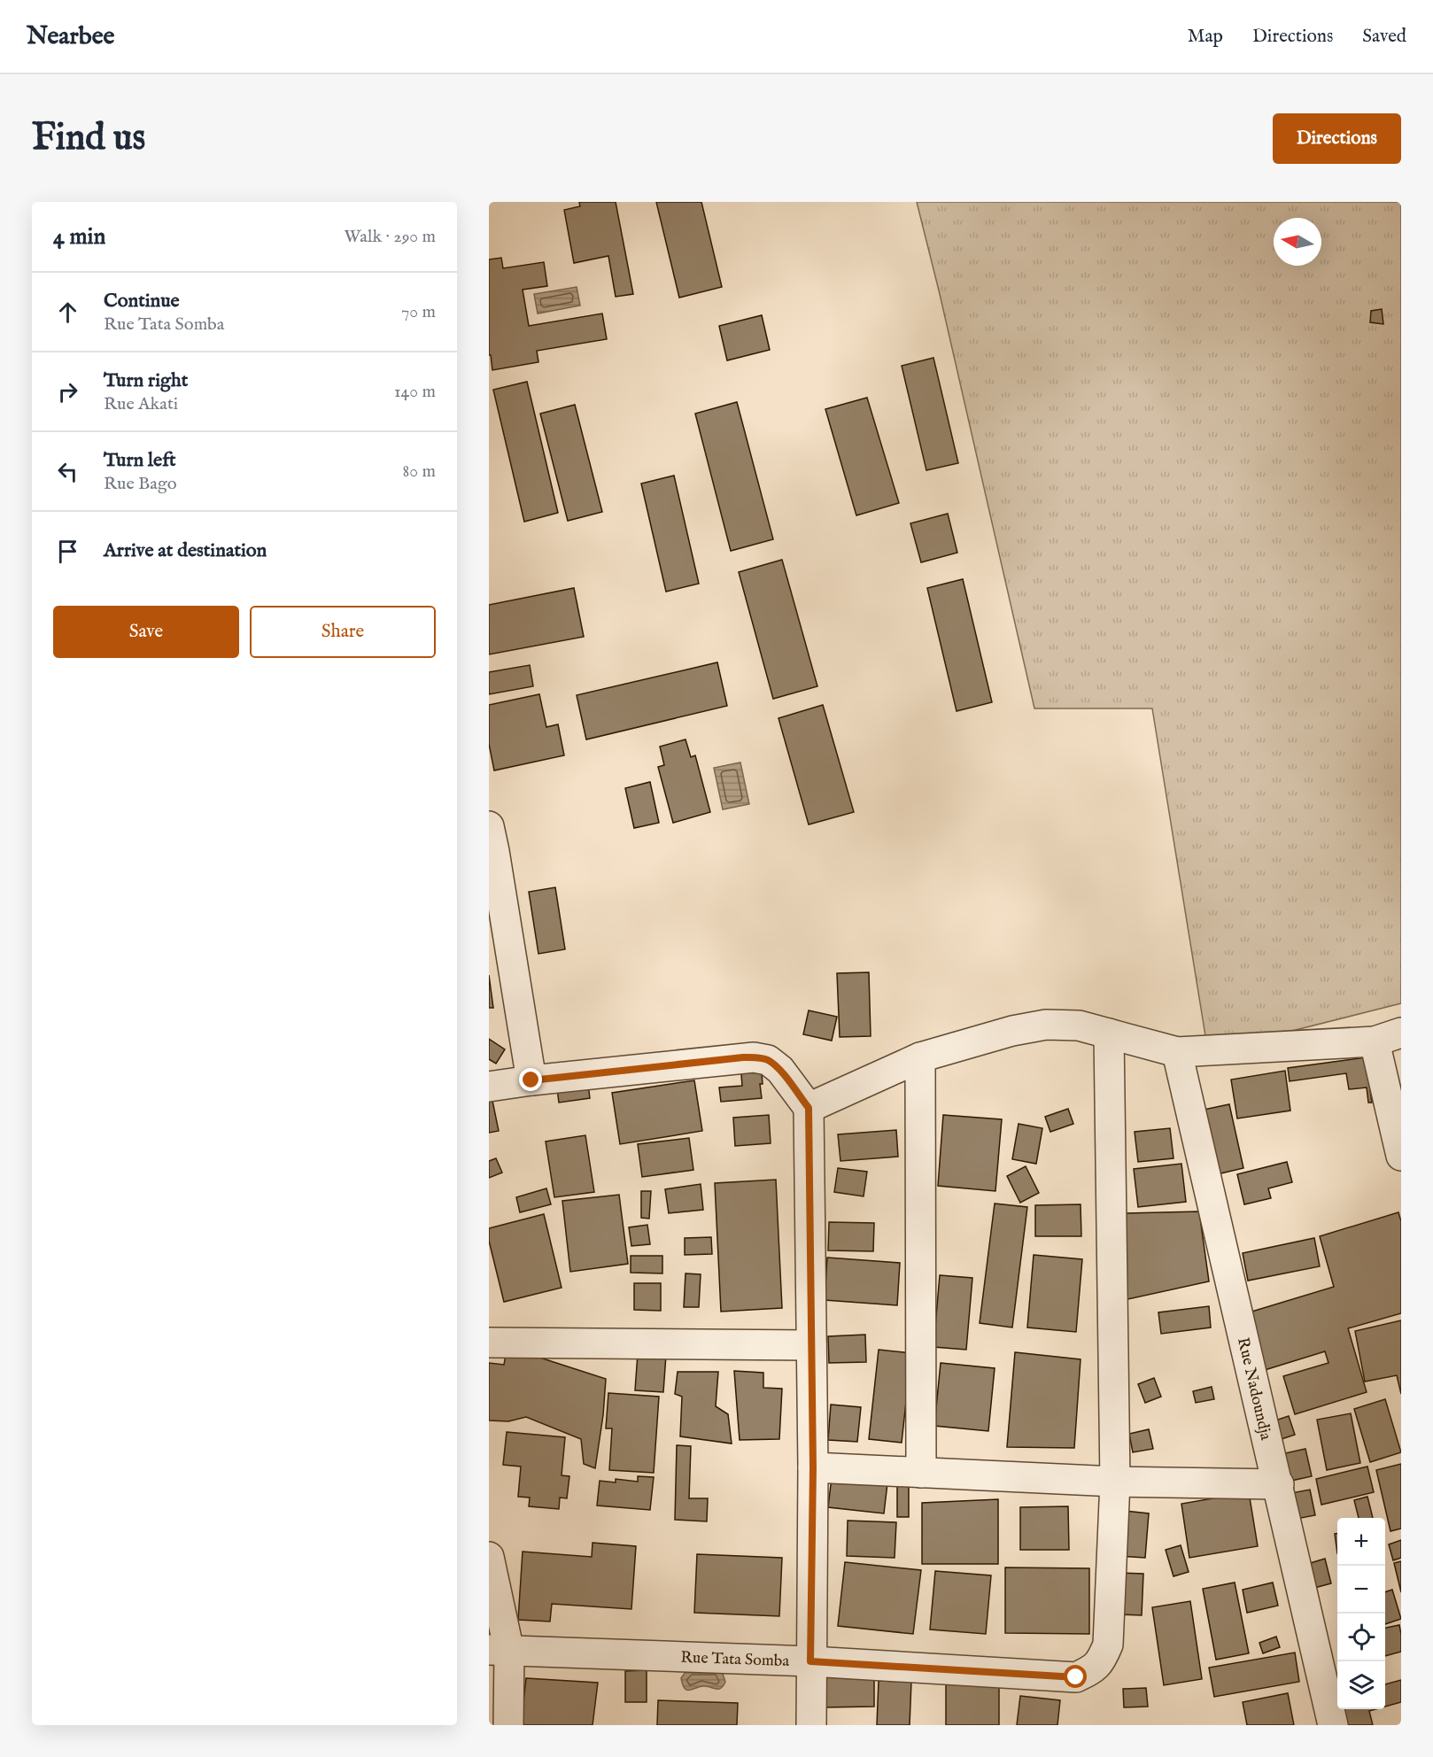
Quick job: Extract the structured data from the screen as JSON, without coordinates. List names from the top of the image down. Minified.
{"streets":{"street":["Rue Nadoundja","Rue Tata Somba"]},"north":"left","page":{"header":"Nearbee","nav":["Map","Directions","Saved"],"buttons":["Directions",["Save","Share"]],"title":"Find us","heading":["4 min","Walk · 290 m"],"list":[["Continue","Rue Tata Somba","70 m"],["Turn right","Rue Akati","140 m"],["Turn left","Rue Bago","80 m"],"Arrive at destination"],"map_buttons":["+","−"]}}
